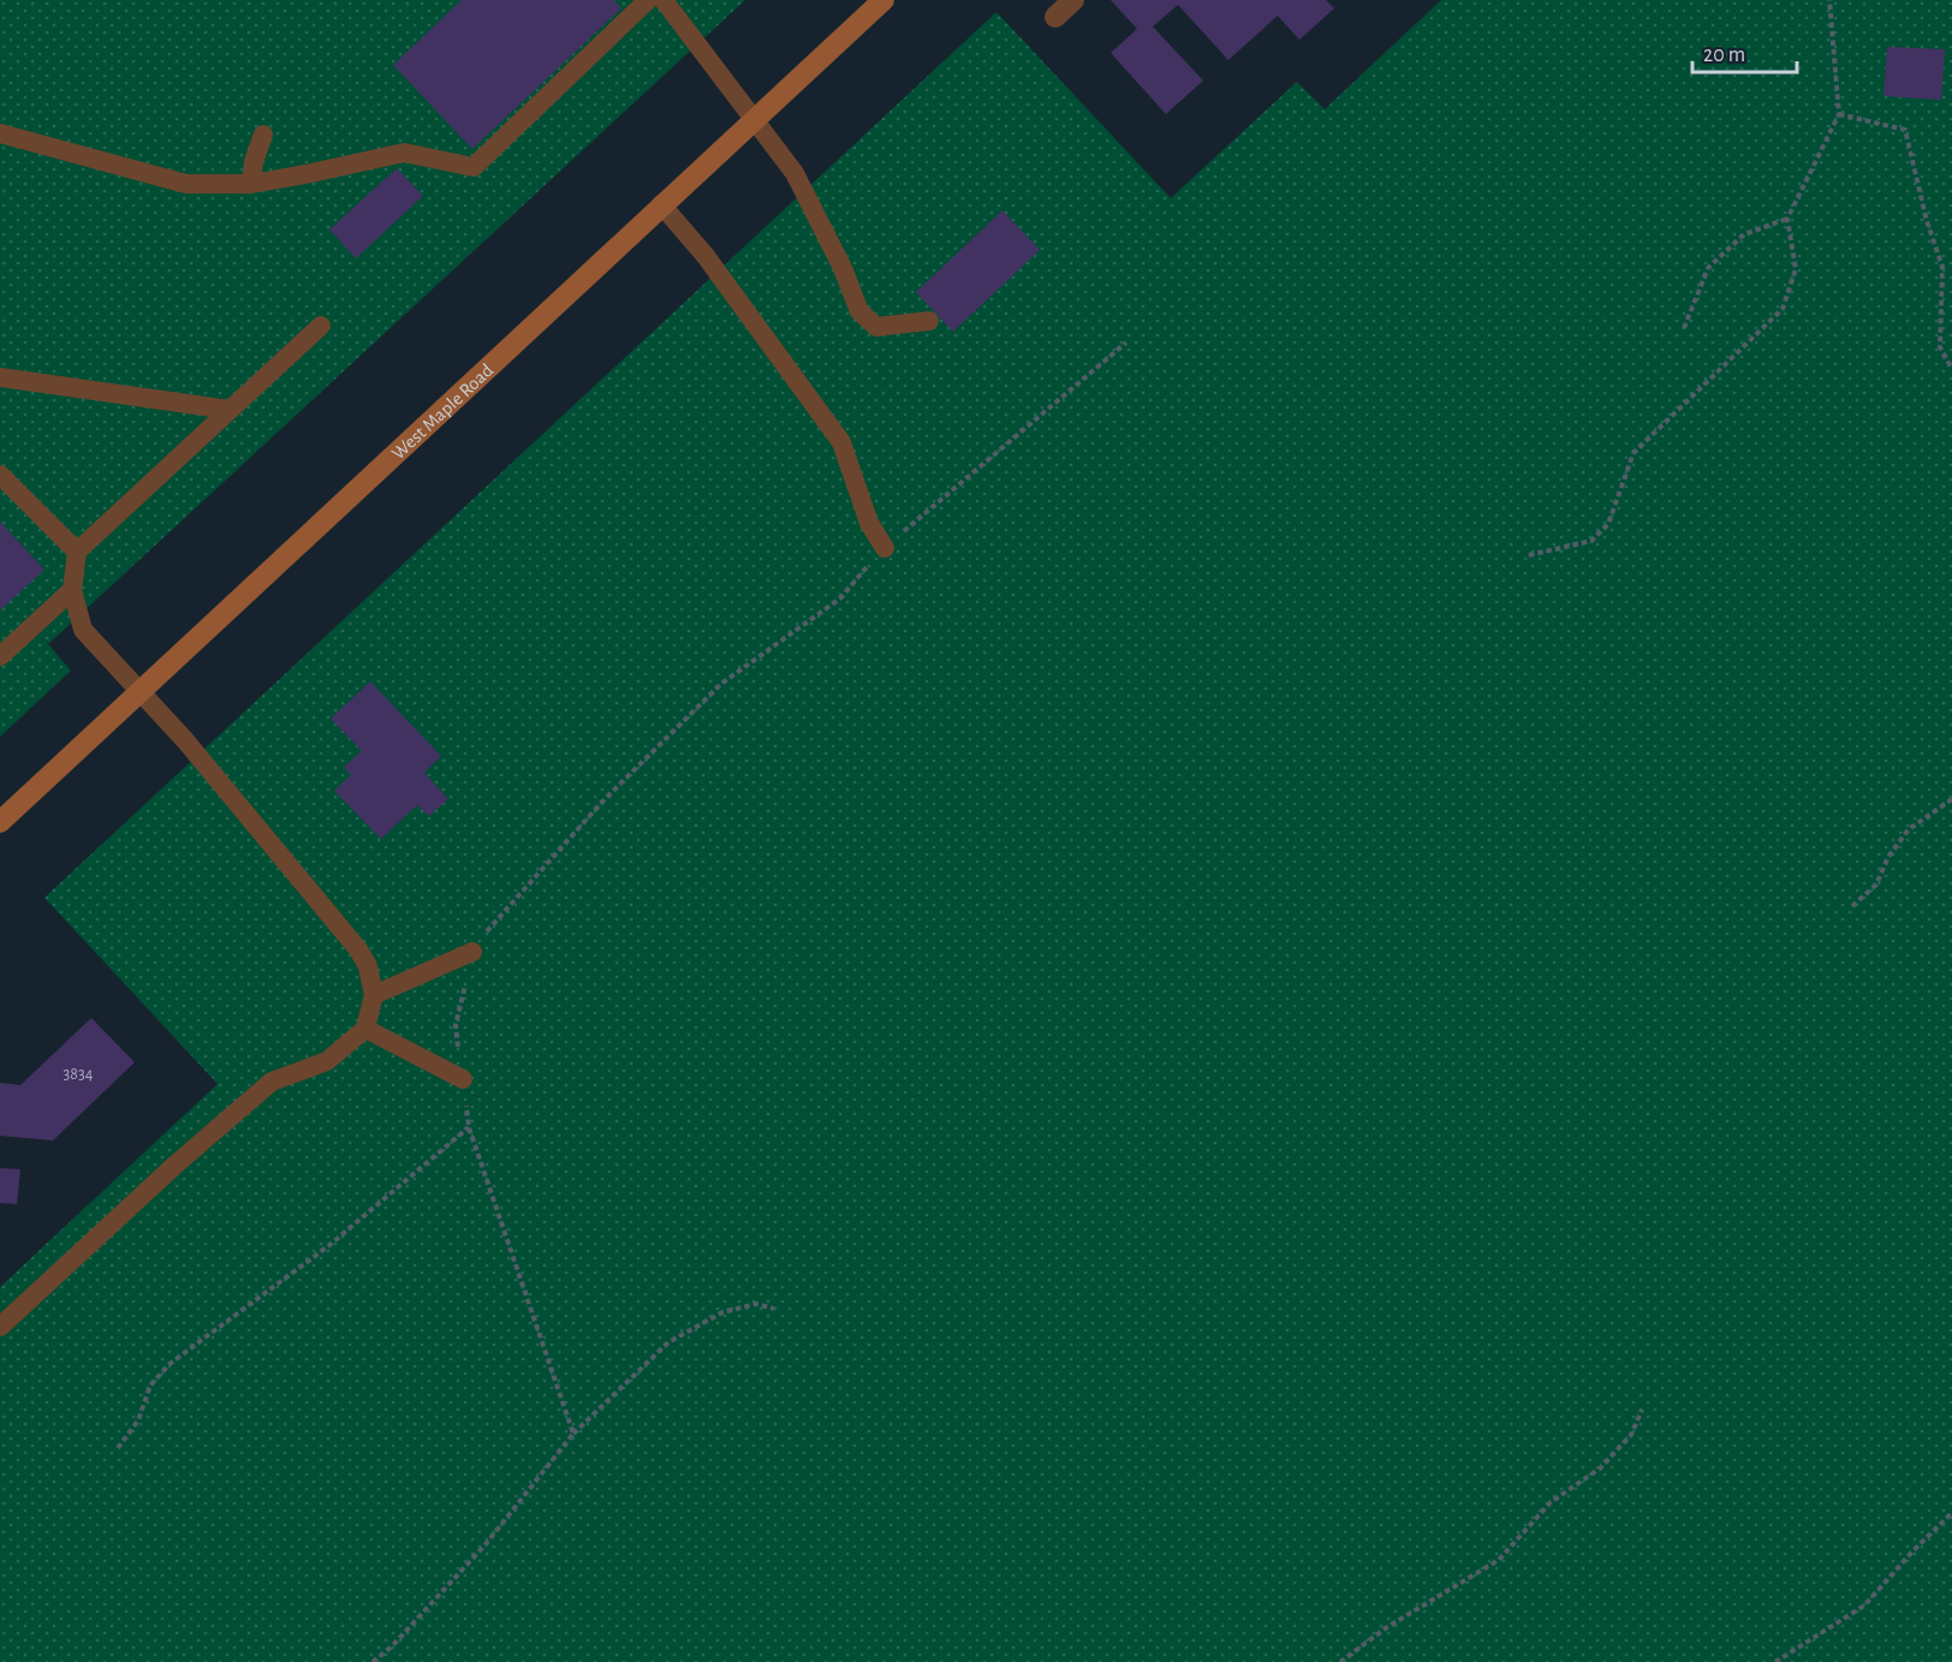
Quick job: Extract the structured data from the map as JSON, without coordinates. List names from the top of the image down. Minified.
{"streets":{"main road":["West Maple Road"]},"house_numbers":["3834"],"scale_bar":"20 m"}
